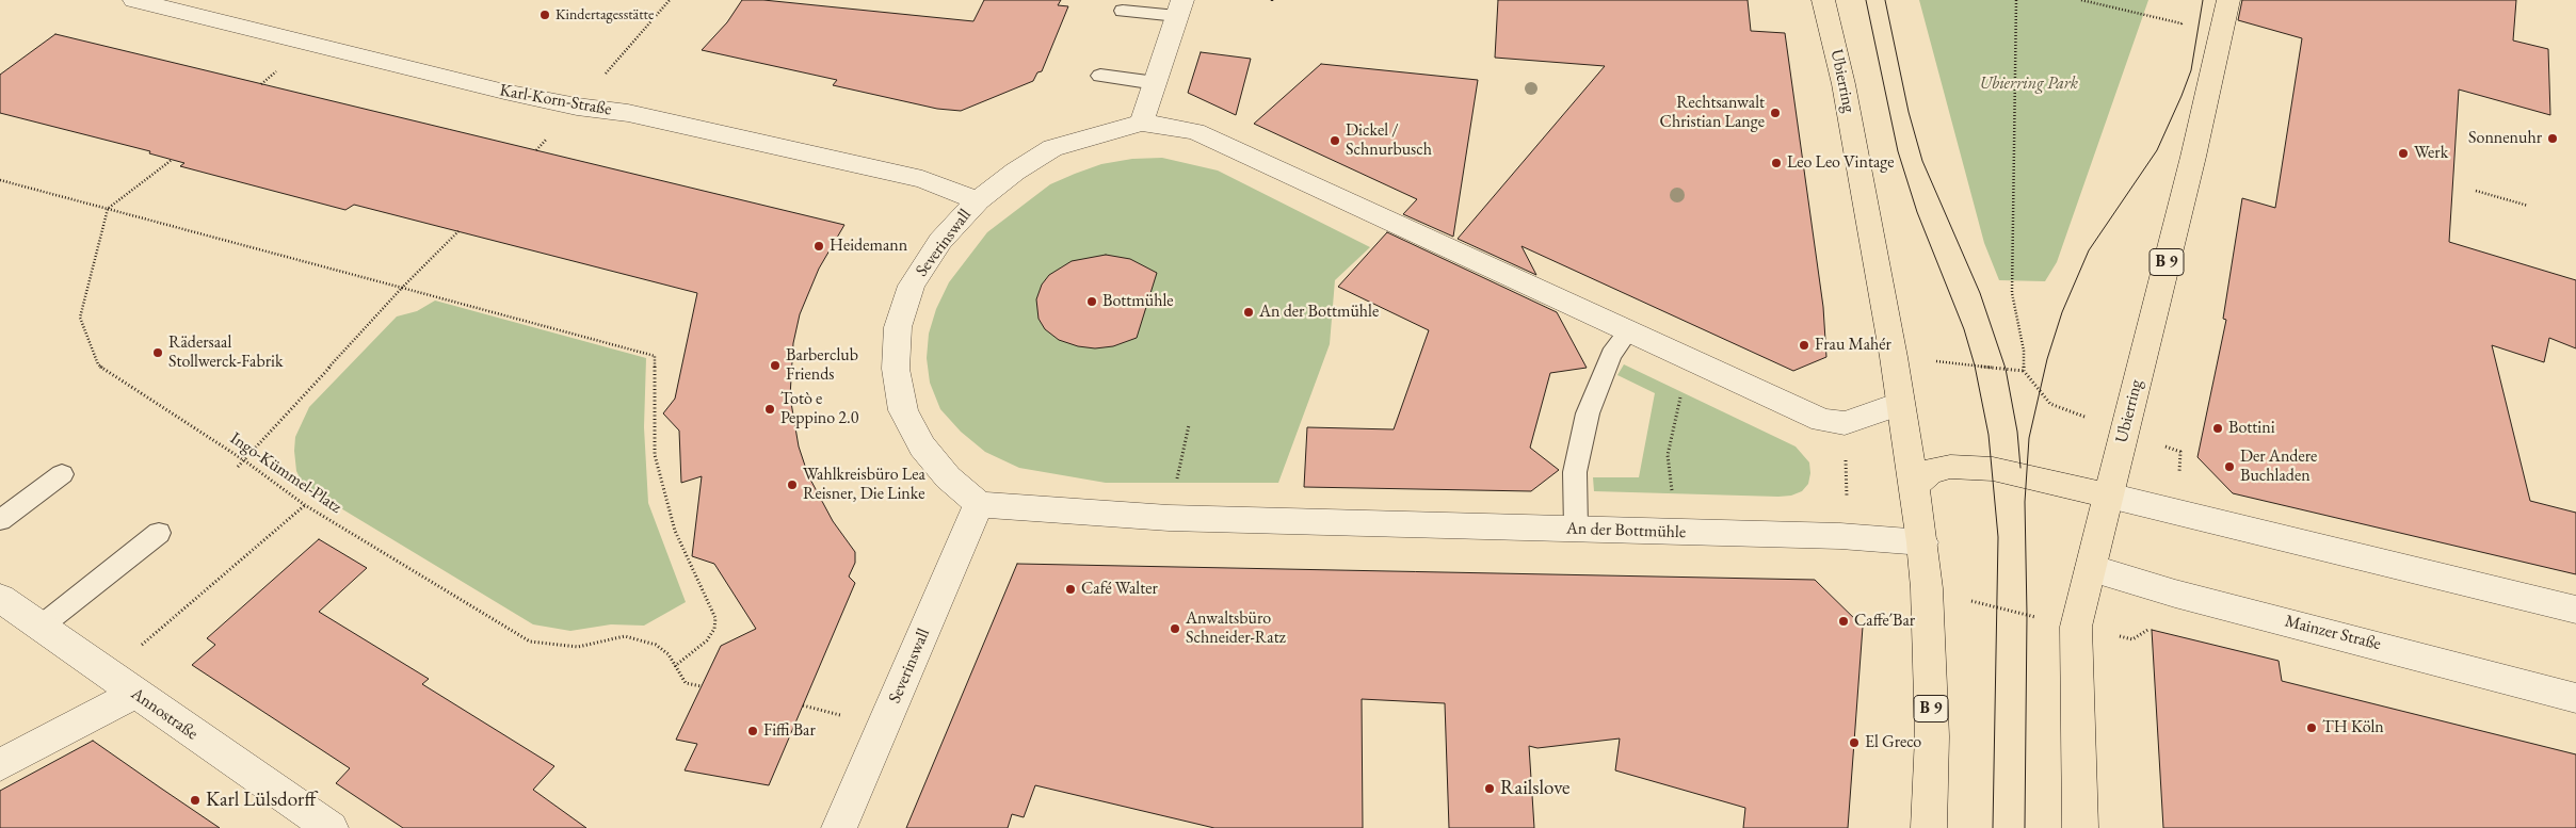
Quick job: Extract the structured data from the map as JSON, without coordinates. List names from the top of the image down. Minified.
{"streets":{"main road":["Ubierring","B 9"],"street":["Karl-Korn-Straße","Severinswall","An der Bottmühle","Mainzer Straße","Annostraße"],"path":["Ingo-Kümmel-Platz"]},"crossings":[["Ubierring","An der Bottmühle"],["Ubierring","Mainzer Straße"],["Karl-Korn-Straße","Severinswall"],["Severinswall","An der Bottmühle"]],"parks":["Ubierring Park"],"places":["Kindertagesstätte","Rechtsanwalt Christian Lange","Sonnenuhr","Dickel / Schnurbusch","Werk","Leo Leo Vintage","Heidemann","Bottmühle","An der Bottmühle","Frau Mahér","Rädersaal Stollwerck-Fabrik","Barberclub Friends","Totò e Peppino 2.0","Bottini","Der Andere Buchladen","Wahlkreisbüro Lea Reisner, Die Linke","Café Walter","Caffe´Bar","Anwaltsbüro Schneider-Ratz","TH Köln","Fiffi Bar","El Greco","Railslove","Karl Lülsdorff"]}
